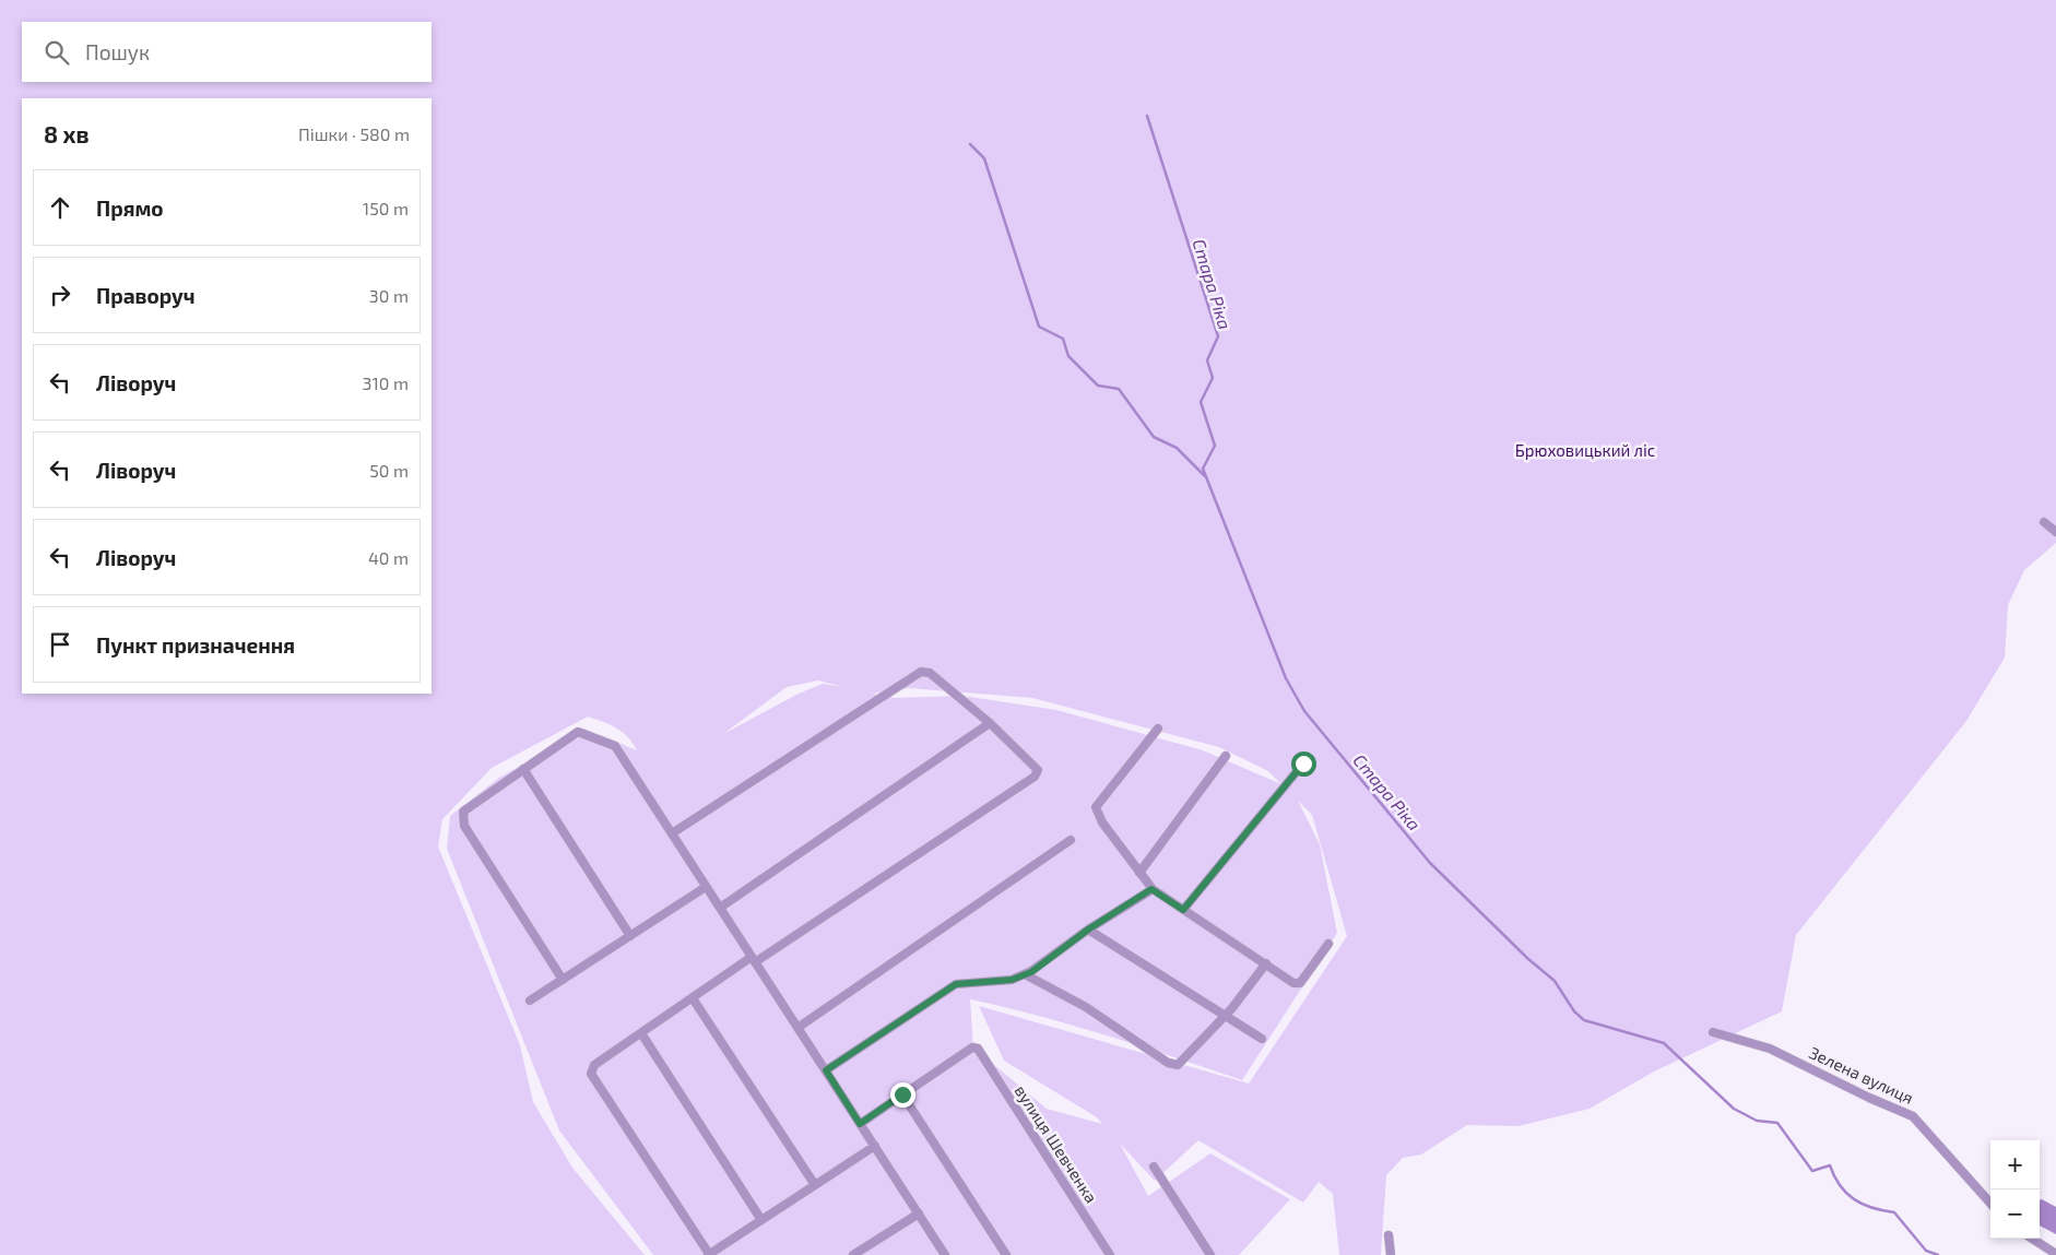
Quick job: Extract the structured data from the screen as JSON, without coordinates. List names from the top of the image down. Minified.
{"streets":{"street":["Зелена вулиця","вулиця Шевченка"]},"water":["Стара Ріка"],"parks":["Брюховицький ліс"],"page":{"search":"Пошук","heading":["8 хв","Пішки · 580 m"],"list":[["Прямо","150 m"],["Праворуч","30 m"],["Ліворуч","310 m"],["Ліворуч","50 m"],["Ліворуч","40 m"],"Пункт призначення"],"map_buttons":["+","−"]}}
